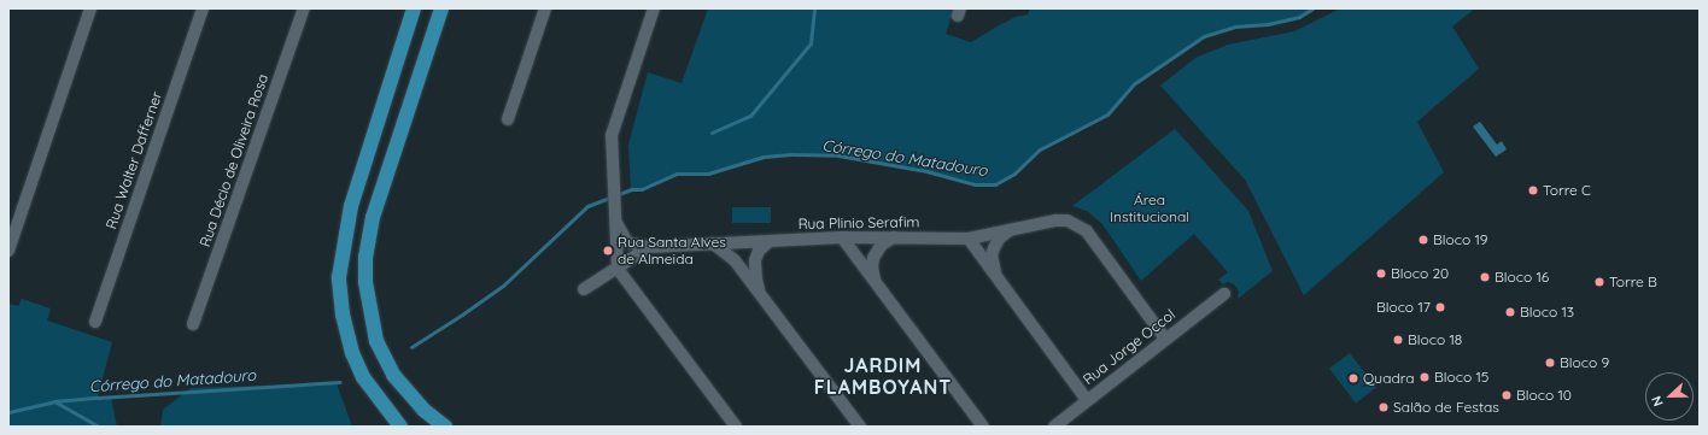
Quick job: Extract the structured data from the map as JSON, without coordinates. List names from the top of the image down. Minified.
{"streets":{"street":["Rua Walter Dafferner","Rua Décio de Oliveira Rosa","Rua Plinio Serafim","Rua Jorge Occol"]},"crossings":[["Rua Plinio Serafim","Rua Jorge Occol"]],"districts":["JARDIM FLAMBOYANT"],"water":["Córrego do Matadouro"],"parks":["Área Institucional"],"places":["Torre C","Bloco 19","Rua Santa Alves de Almeida","Bloco 20","Bloco 16","Torre B","Bloco 17","Bloco 13","Bloco 18","Bloco 9","Bloco 15","Quadra","Bloco 10","Salão de Festas"],"north":"left"}
